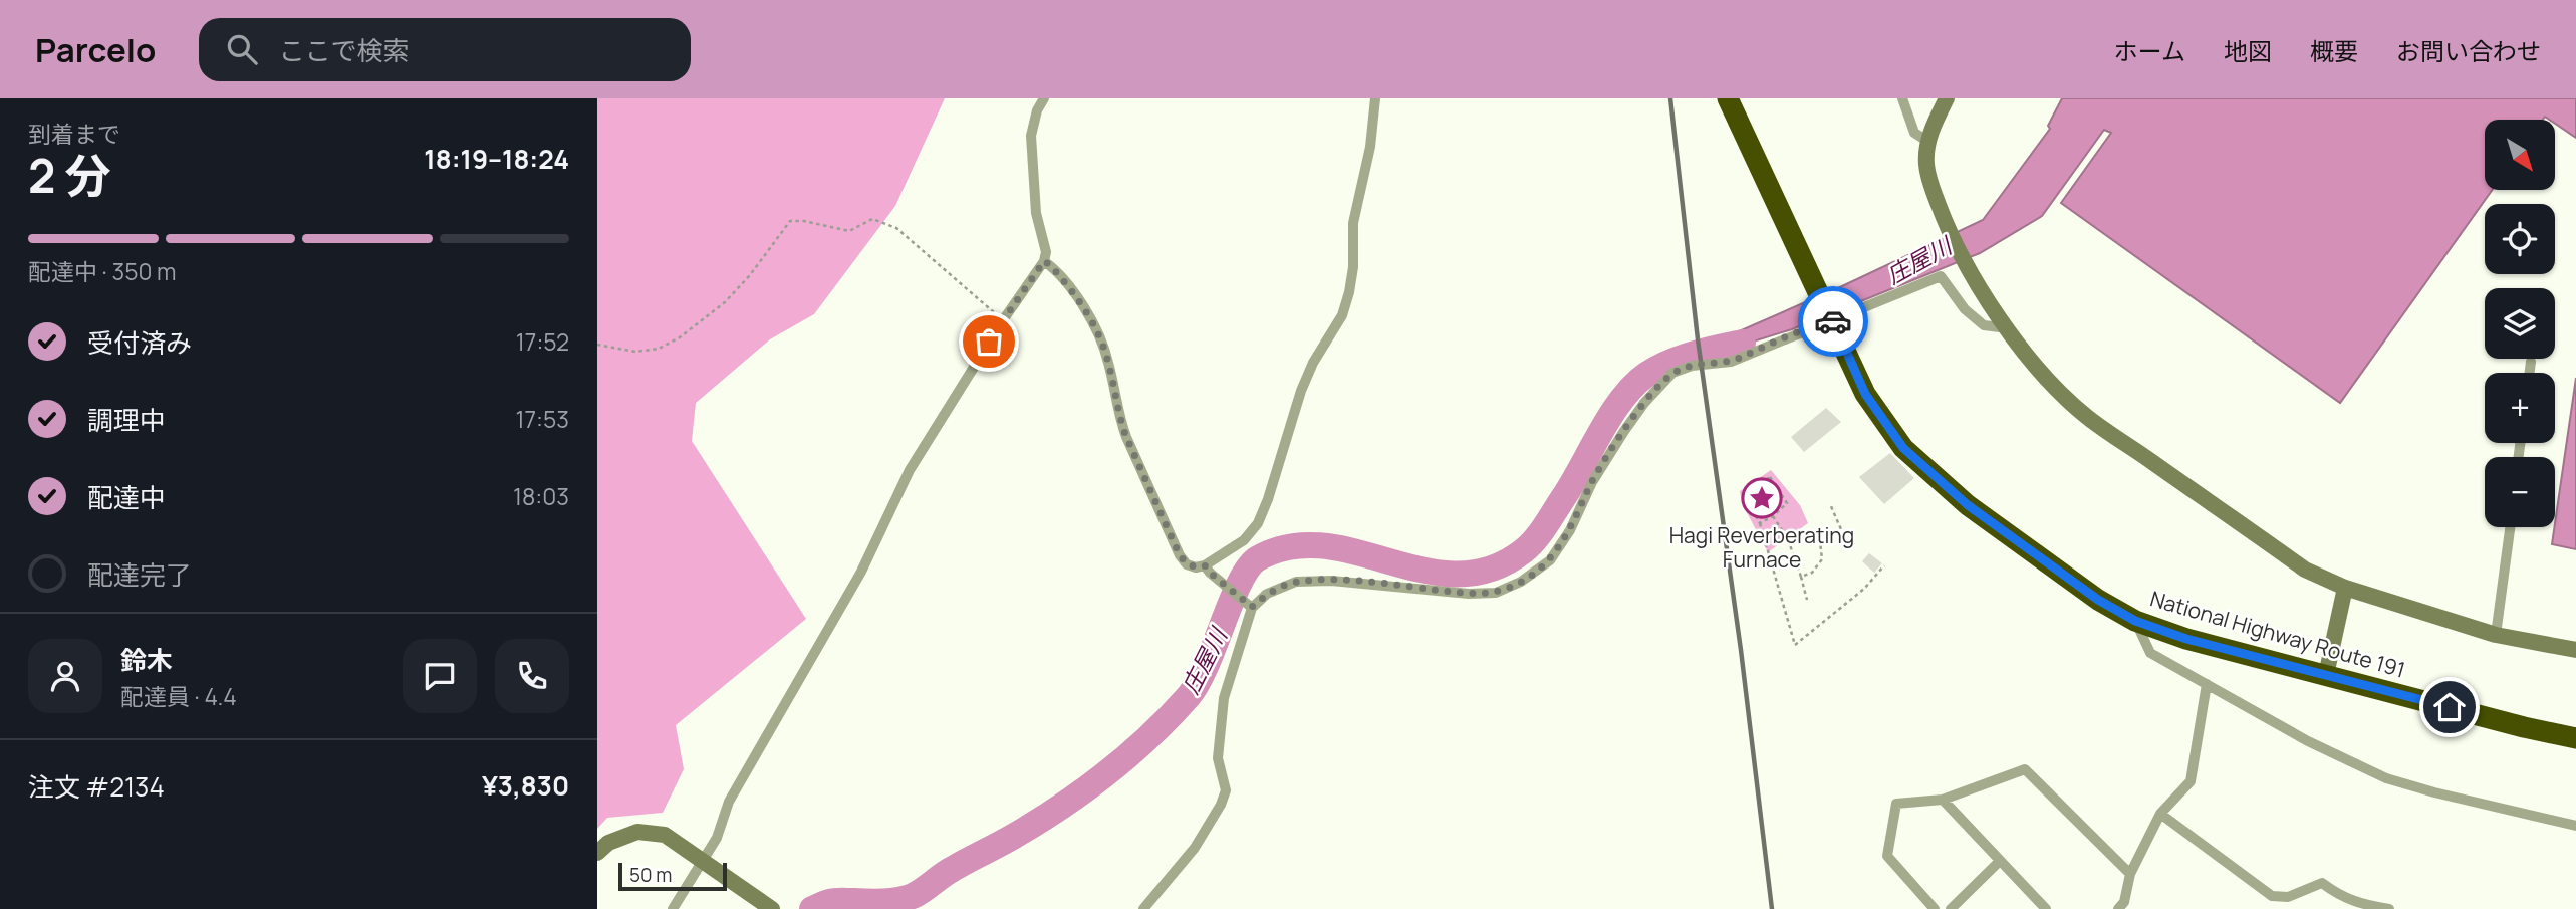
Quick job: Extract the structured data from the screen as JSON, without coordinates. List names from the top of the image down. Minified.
{"streets":{"highway":["National Highway Route 191"]},"water":["庄屋川"],"places":{"place":["Hagi Reverberating Furnace"]},"scale_bar":"50 m","north":"bottom right","page":{"header":"Parcelo","search":"ここで検索","nav":["ホーム","地図","概要","お問い合わせ"],"heading":["2 分","到着まで","18:19–18:24"],"panel":["鈴木","配達員 · 4.4","注文 #2134","¥3,830"],"map_buttons":["+","−"],"bar":"配達中 · 350 m","list":[["受付済み","17:52"],["調理中","17:53"],["配達中","18:03"],"配達完了"],"scale":"50 m"}}
